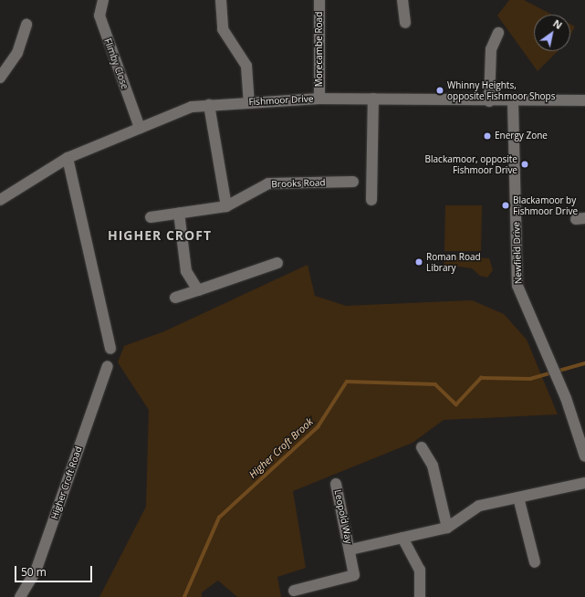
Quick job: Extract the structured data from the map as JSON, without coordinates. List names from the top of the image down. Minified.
{"streets":{"street":["Morecambe Road","Flimby Close","Fishmoor Drive","Brooks Road","Newfield Drive","Higher Croft Road","Leopold Way"]},"crossings":[["Morecambe Road","Fishmoor Drive"],["Flimby Close","Fishmoor Drive"],["Fishmoor Drive","Newfield Drive"]],"districts":["HIGHER CROFT"],"water":["Higher Croft Brook"],"places":["Whinny Heights, opposite Fishmoor Shops","Energy Zone","Blackamoor, opposite Fishmoor Drive","Blackamoor by Fishmoor Drive","Roman Road Library"],"scale_bar":"50 m","north":"top right"}
